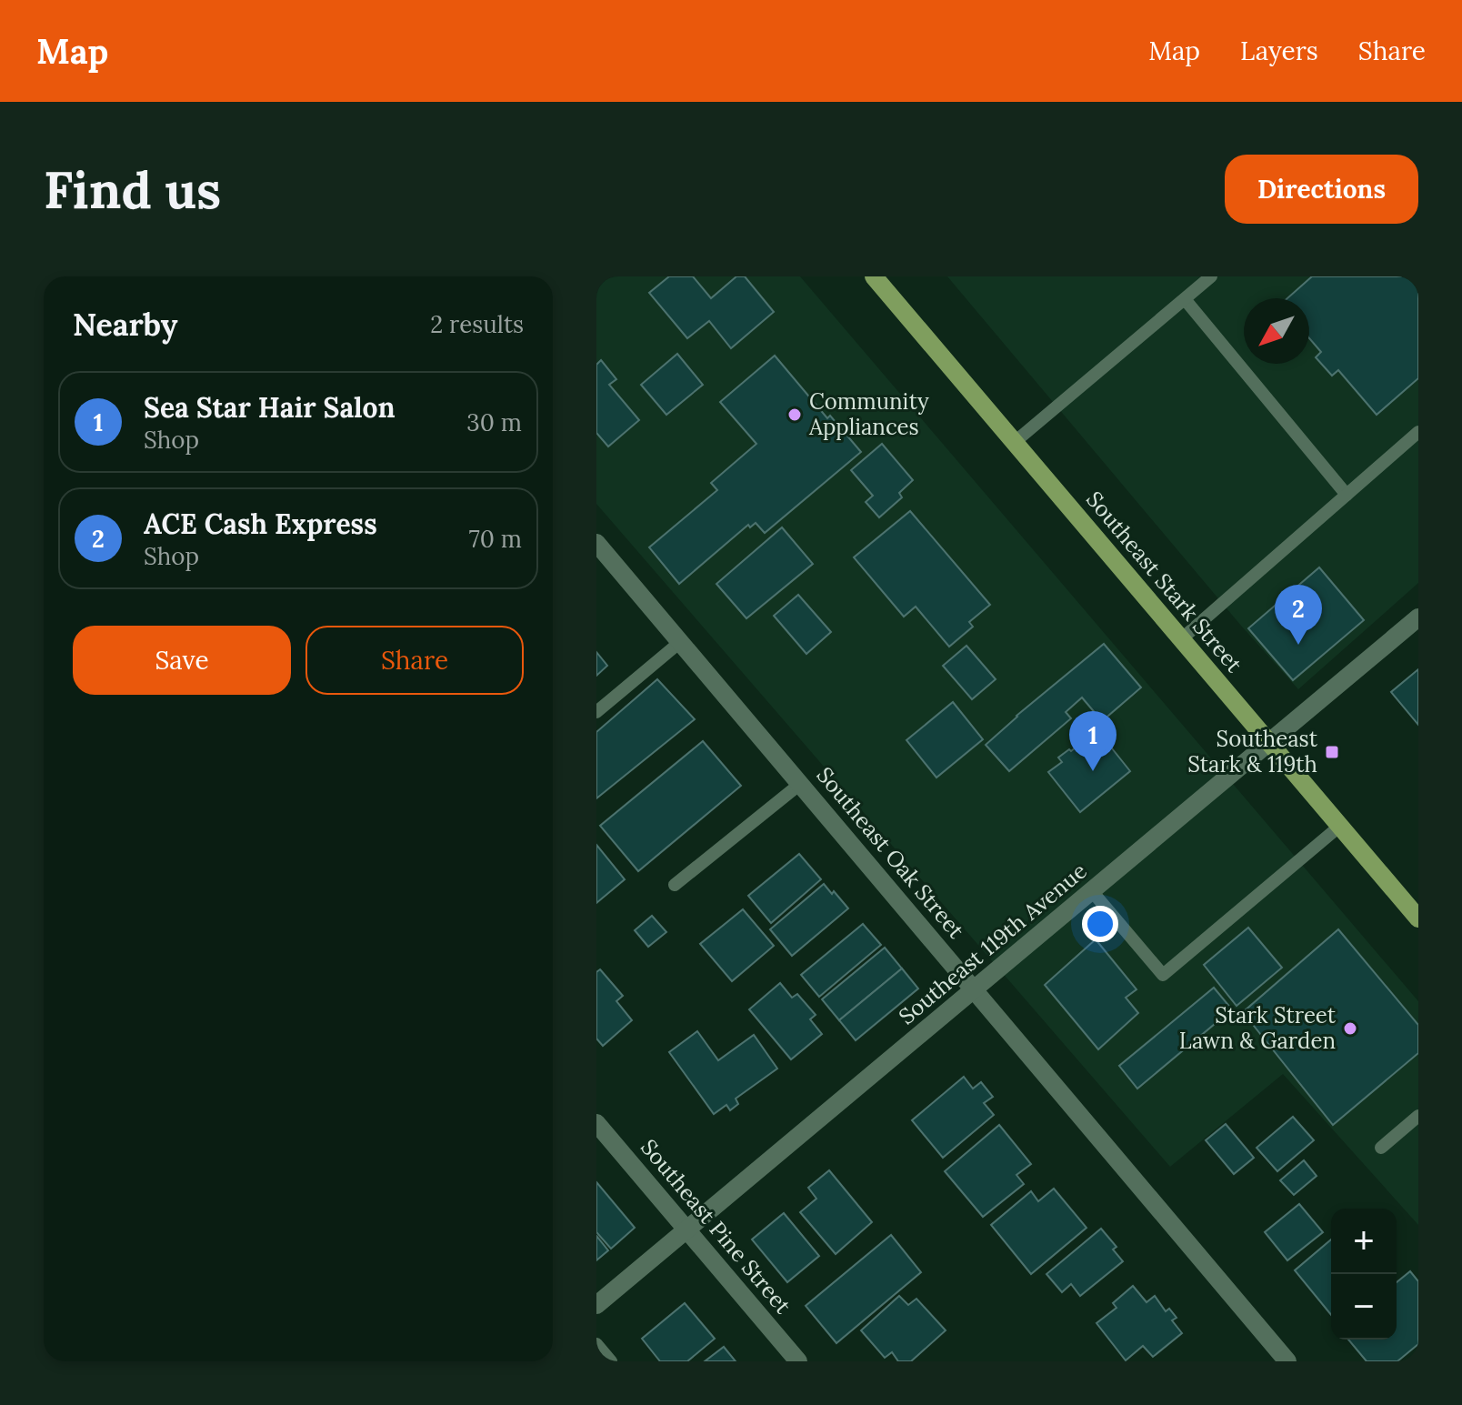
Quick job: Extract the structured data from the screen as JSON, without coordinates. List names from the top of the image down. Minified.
{"streets":{"main road":["Southeast Stark Street"],"street":["Southeast Oak Street","Southeast 119th Avenue","Southeast Pine Street"]},"crossings":[["Southeast Stark Street","Southeast 119th Avenue"],["Southeast Oak Street","Southeast 119th Avenue"],["Southeast 119th Avenue","Southeast Pine Street"]],"places":{"other":["Community Appliances","Stark Street Lawn & Garden"],"transit":["Southeast Stark & 119th"]},"north":"bottom left","page":{"header":"Map","nav":["Map","Layers","Share"],"buttons":["Directions",["Save","Share"]],"title":"Find us","heading":["Nearby","2 results"],"list":[{"mark":"1","name":"Sea Star Hair Salon","note":"Shop","value":"30 m"},{"mark":"2","name":"ACE Cash Express","note":"Shop","value":"70 m"}],"pins":["2","1"],"map_buttons":["+","−"]}}
